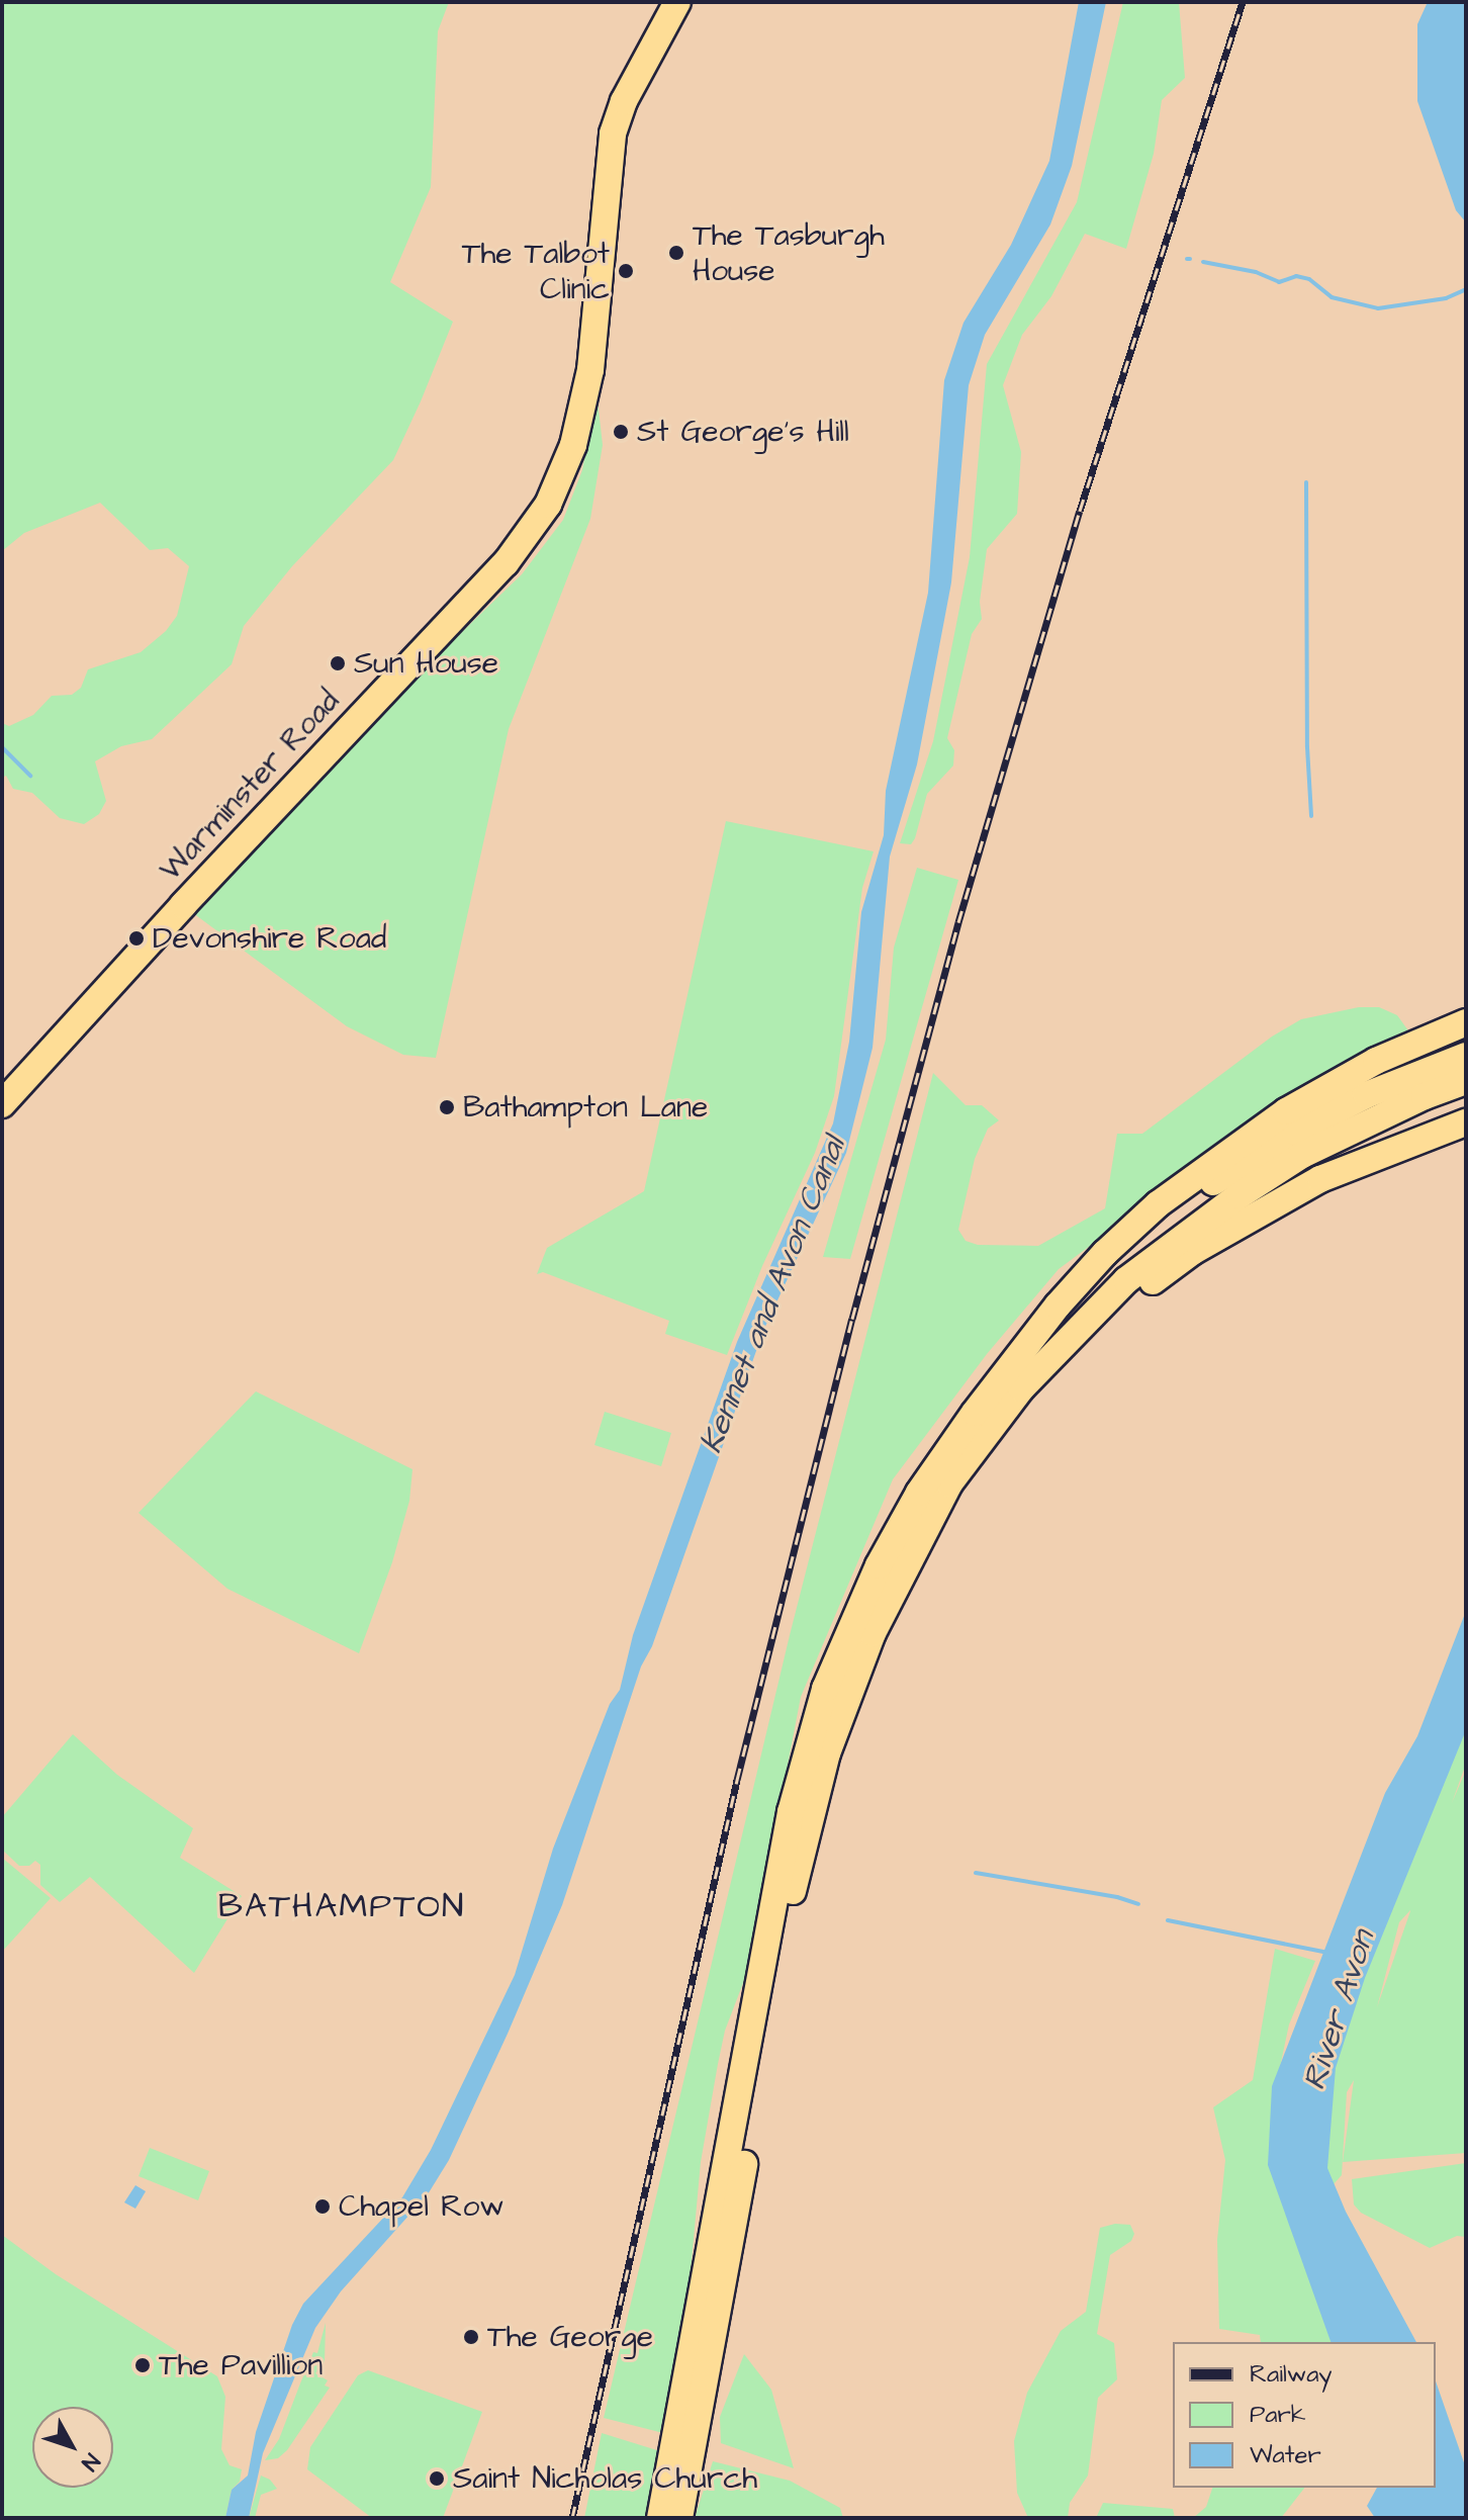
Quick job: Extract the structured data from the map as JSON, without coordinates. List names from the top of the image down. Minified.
{"streets":{"highway":["Warminster Road"]},"districts":["BATHAMPTON"],"water":["Kennet and Avon Canal","River Avon"],"places":["The Tasburgh House","The Talbot Clinic","St George's Hill","Sun House","Devonshire Road","Bathampton Lane","Chapel Row","The George","The Pavillion","Saint Nicholas Church"],"legend":["Railway","Park","Water"],"north":"bottom right"}
